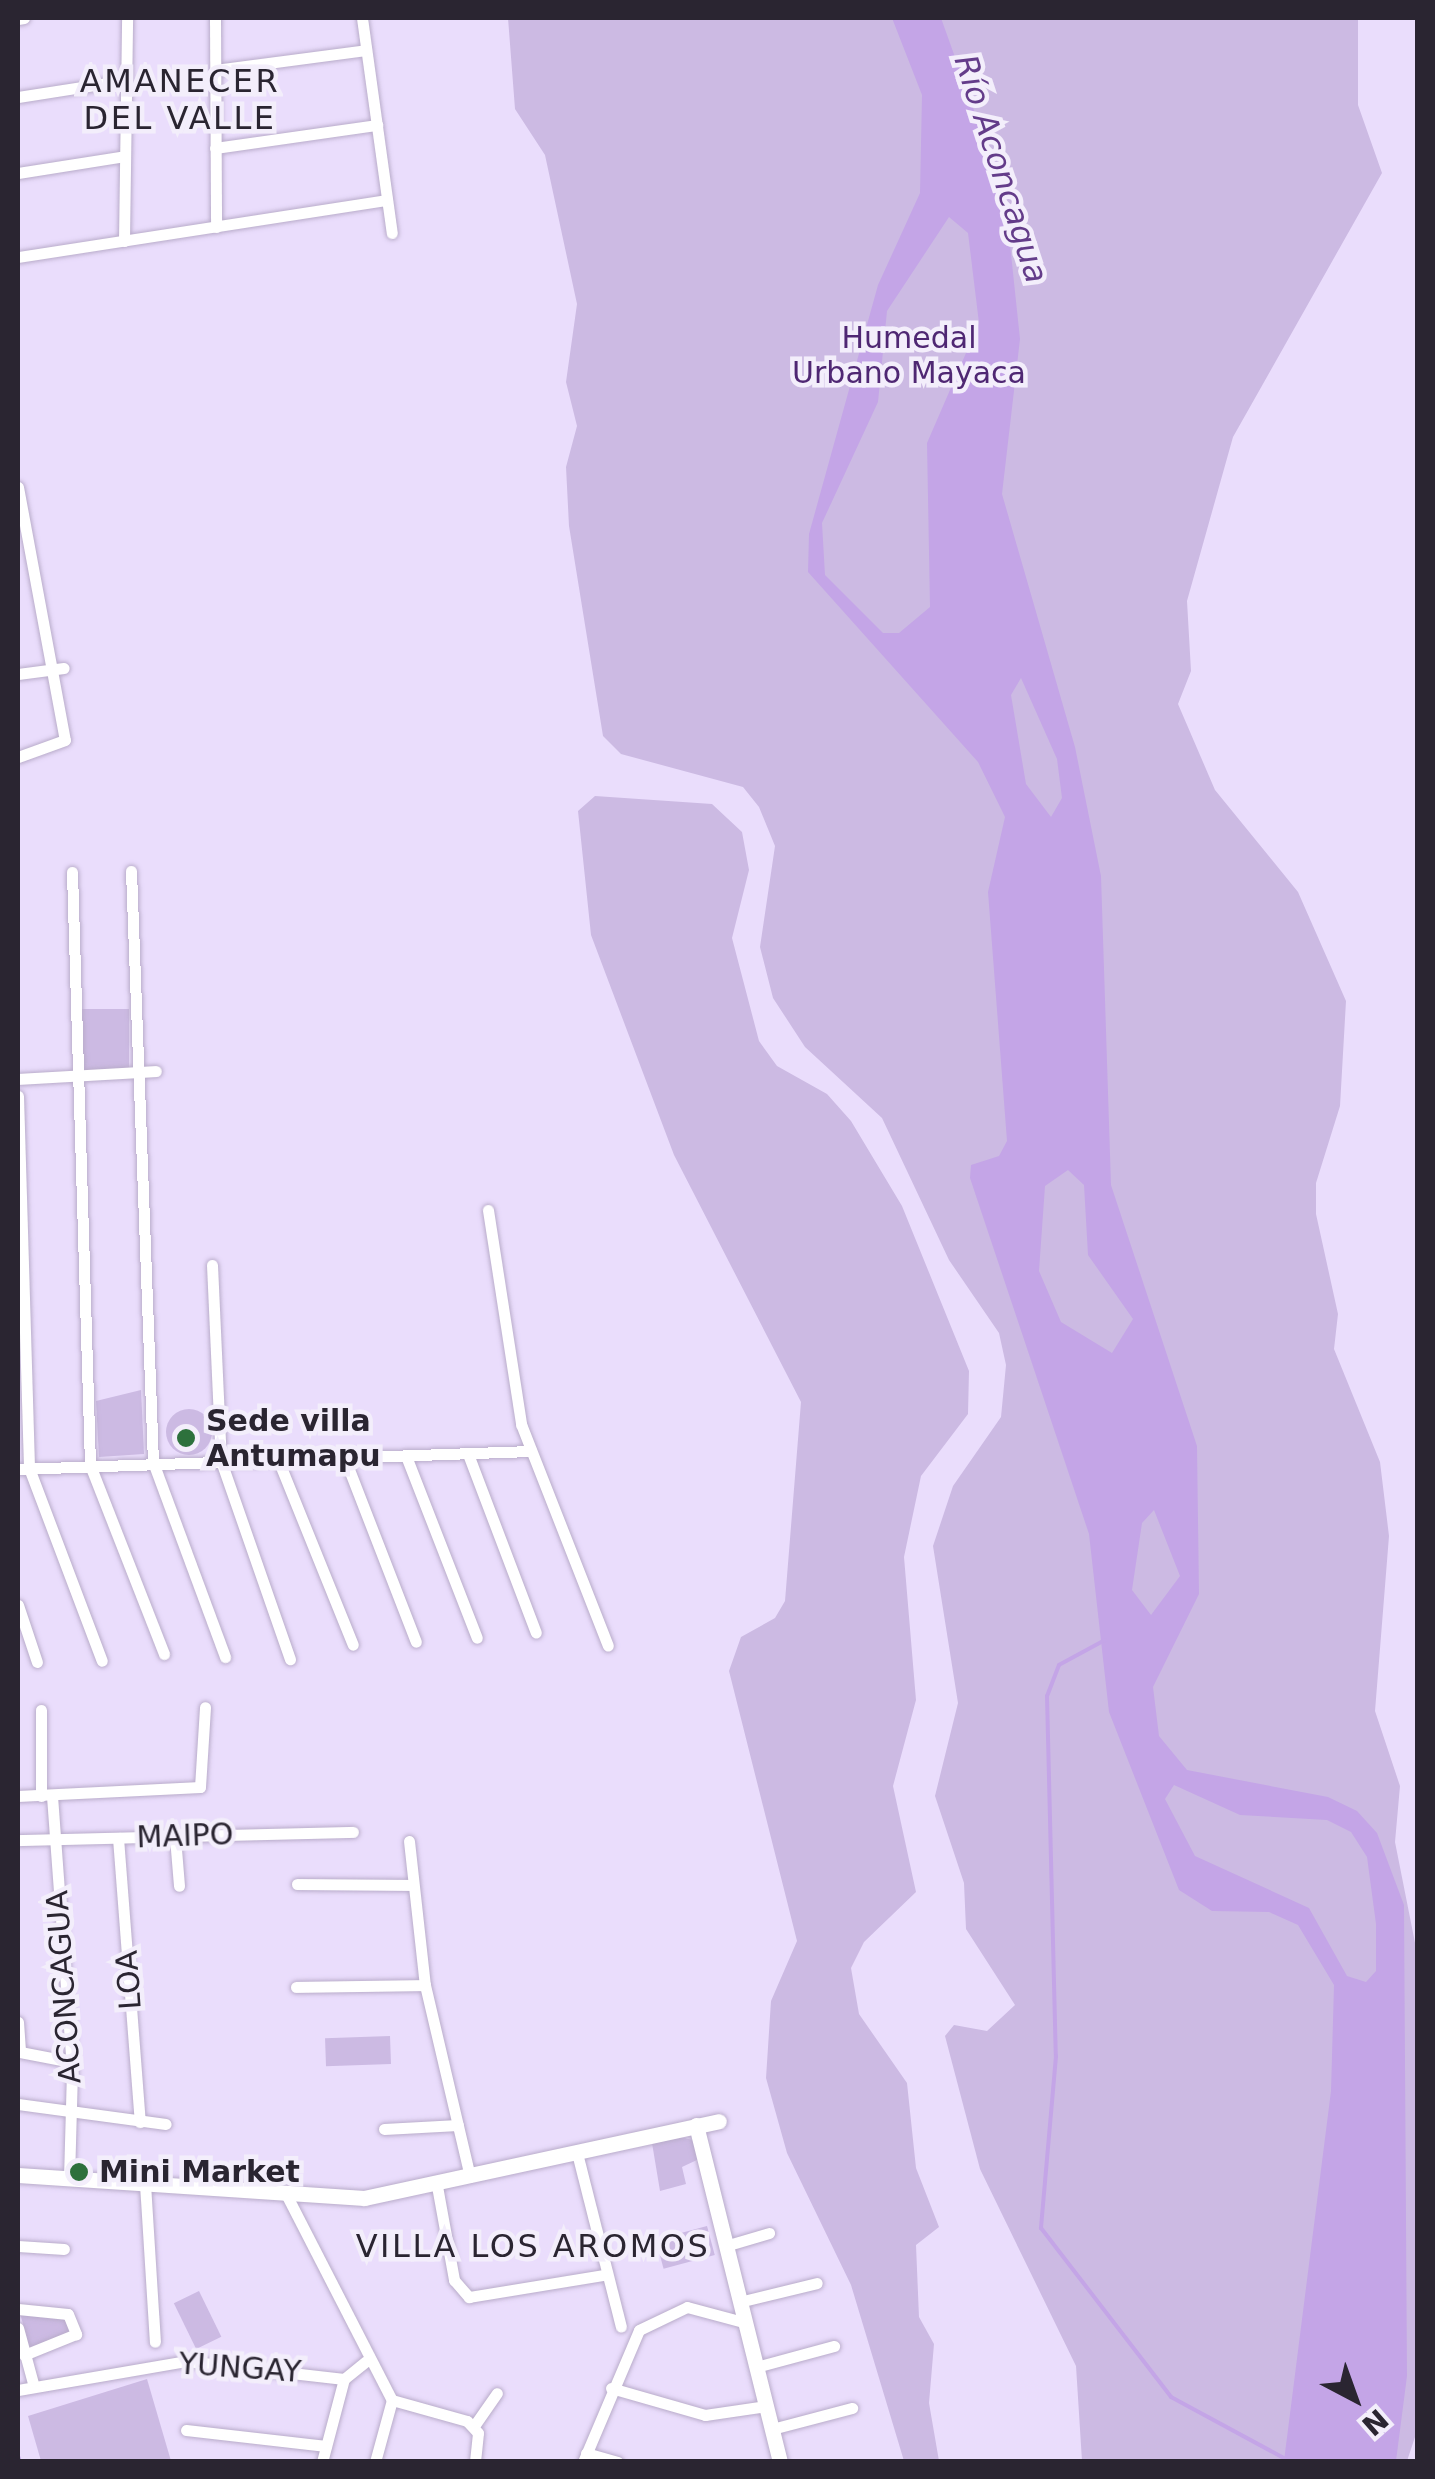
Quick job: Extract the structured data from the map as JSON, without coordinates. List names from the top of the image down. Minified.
{"streets":{"street":["MAIPO","LOA","ACONCAGUA","YUNGAY"]},"crossings":[["MAIPO","LOA"],["MAIPO","ACONCAGUA"]],"districts":["AMANECER DEL VALLE","VILLA LOS AROMOS"],"water":["Río Aconcagua"],"parks":["Humedal Urbano Mayaca"],"places":["Sede villa Antumapu","Mini Market"],"north":"bottom right"}
